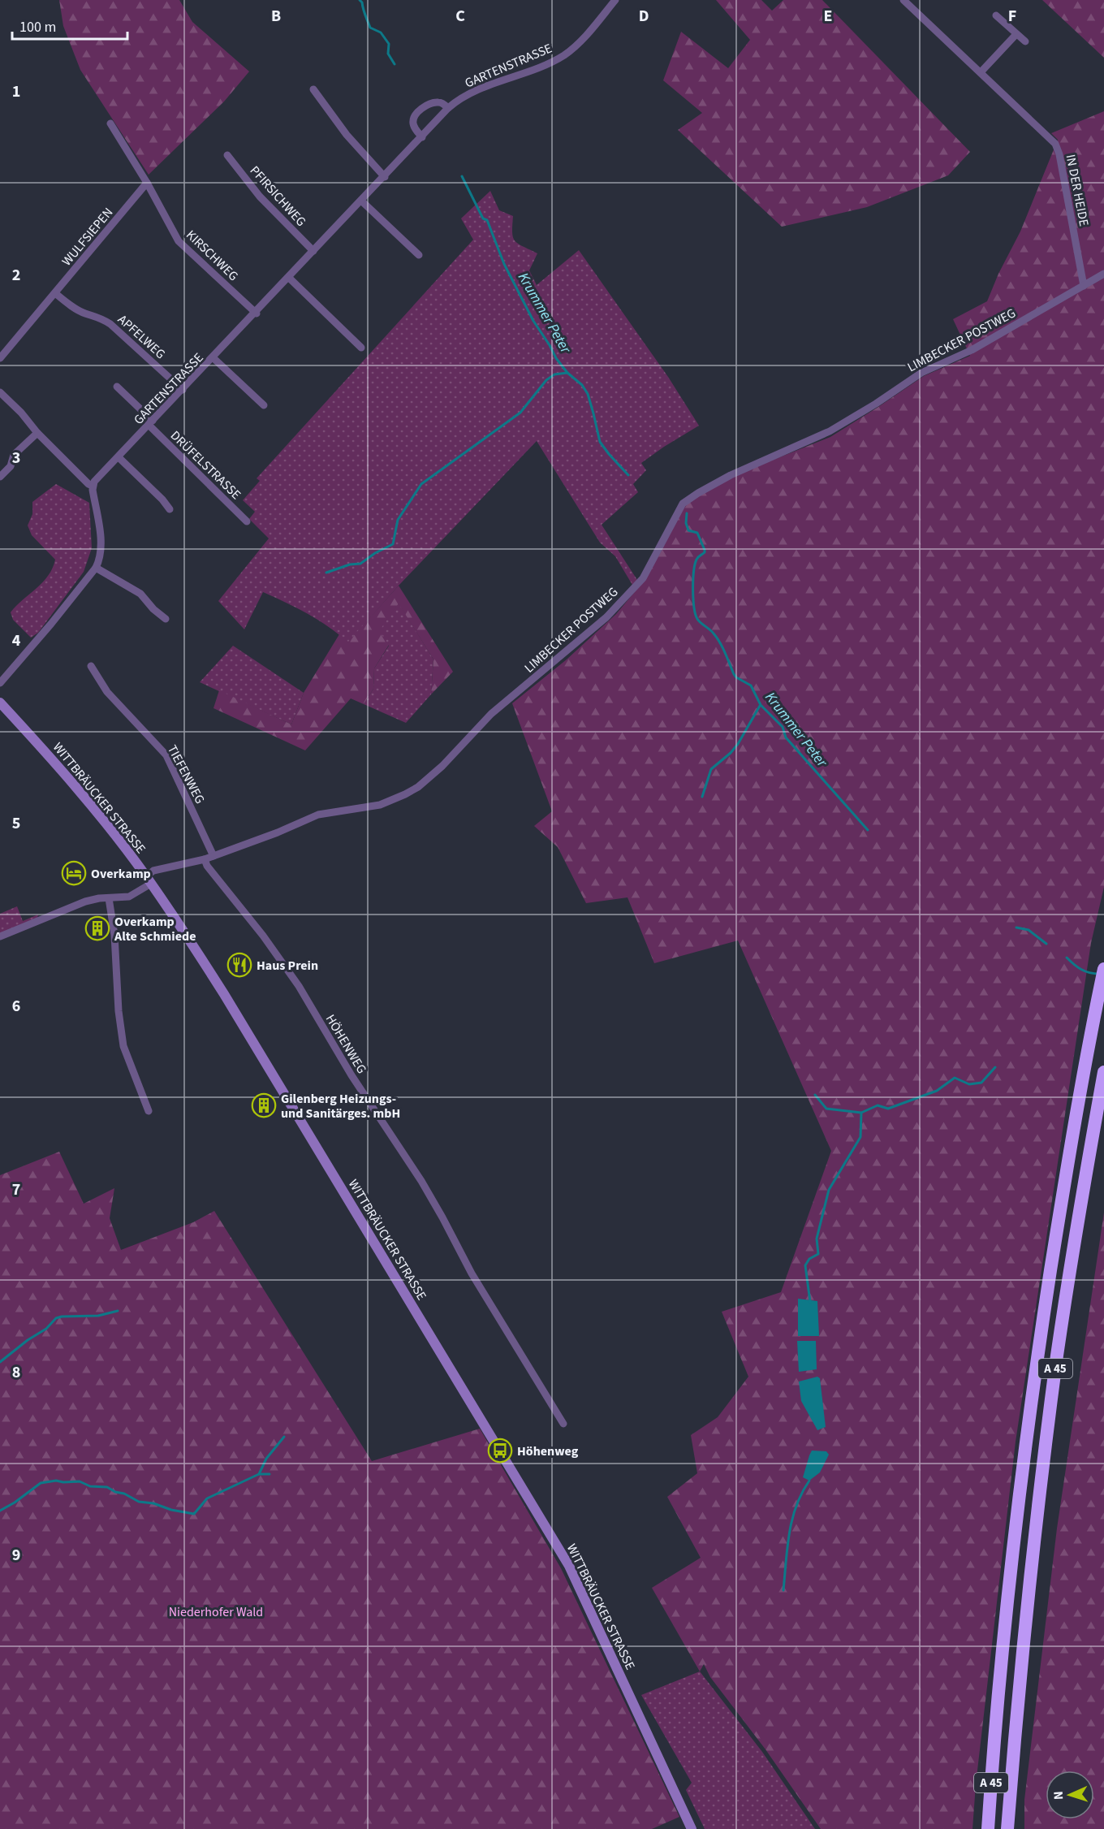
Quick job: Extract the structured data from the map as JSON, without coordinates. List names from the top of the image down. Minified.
{"streets":{"highway":["A 45"],"main road":["WITTBRÄUCKER STRASSE"],"street":["GARTENSTRASSE","IN DER HEIDE","PFIRSICHWEG","WULFSIEPEN","KIRSCHWEG","APFELWEG","LIMBECKER POSTWEG","DRÜFELSTRASSE","TIEFENWEG","HÖHENWEG"]},"crossings":[["GARTENSTRASSE","PFIRSICHWEG"],["GARTENSTRASSE","KIRSCHWEG"],["GARTENSTRASSE","APFELWEG"],["GARTENSTRASSE","DRÜFELSTRASSE"],["IN DER HEIDE","LIMBECKER POSTWEG"],["WULFSIEPEN","KIRSCHWEG"],["WULFSIEPEN","APFELWEG"],["LIMBECKER POSTWEG","TIEFENWEG"],["LIMBECKER POSTWEG","WITTBRÄUCKER STRASSE"],["LIMBECKER POSTWEG","HÖHENWEG"]],"water":["Krummer Peter"],"parks":["Niederhofer Wald"],"places":{"hotel":["Overkamp"],"building":["Overkamp Alte Schmiede","Gilenberg Heizungs- und Sanitärges. mbH"],"restaurant":["Haus Prein"],"bus stop":["Höhenweg"]},"scale_bar":"100 m","north":"left","grid":{"columns":["B","C","D","E","F"],"rows":["1","2","3","4","5","6","7","8","9"]}}
